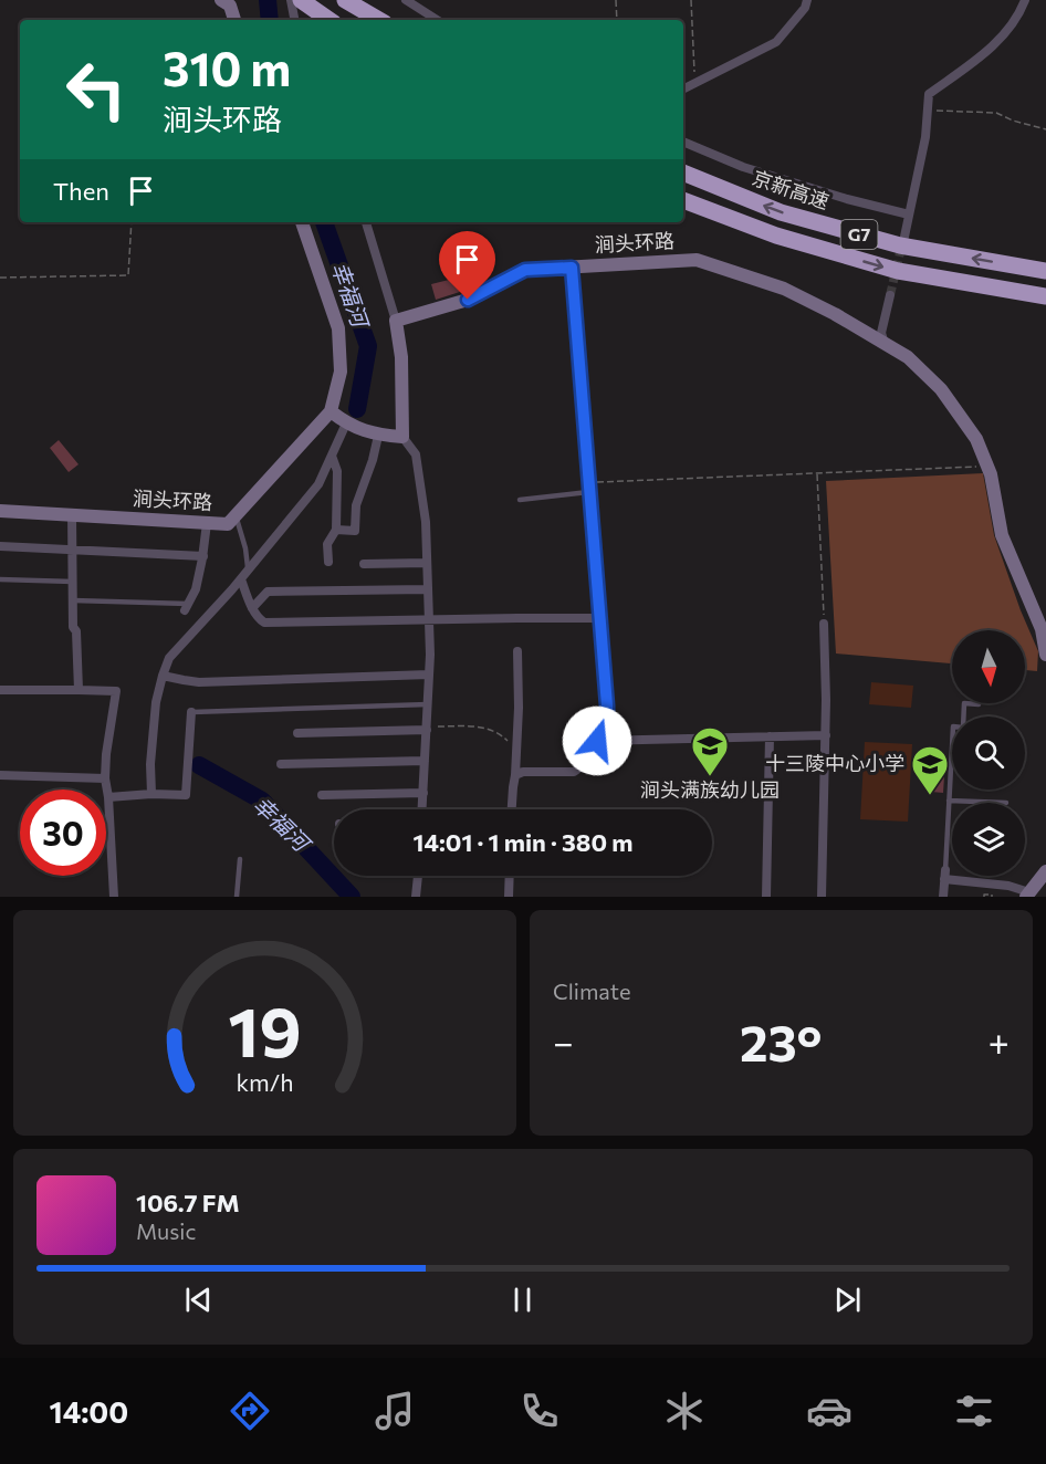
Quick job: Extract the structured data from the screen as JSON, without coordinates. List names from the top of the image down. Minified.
{"streets":{"highway":["京新高速","G7"],"street":["涧头环路"]},"water":["幸福河"],"places":{"school or university":["涧头满族幼儿园","十三陵中心小学"]},"north":"bottom","page":{"turn":["310 m","涧头环路"],"then":"Then","limit":"30","trip":"14:01 · 1 min · 380 m","tile":"Climate","heat":["−","23°","+"],"song":["106.7 FM","Music"],"tabs":"14:00","gauge":["19","km/h"]}}
